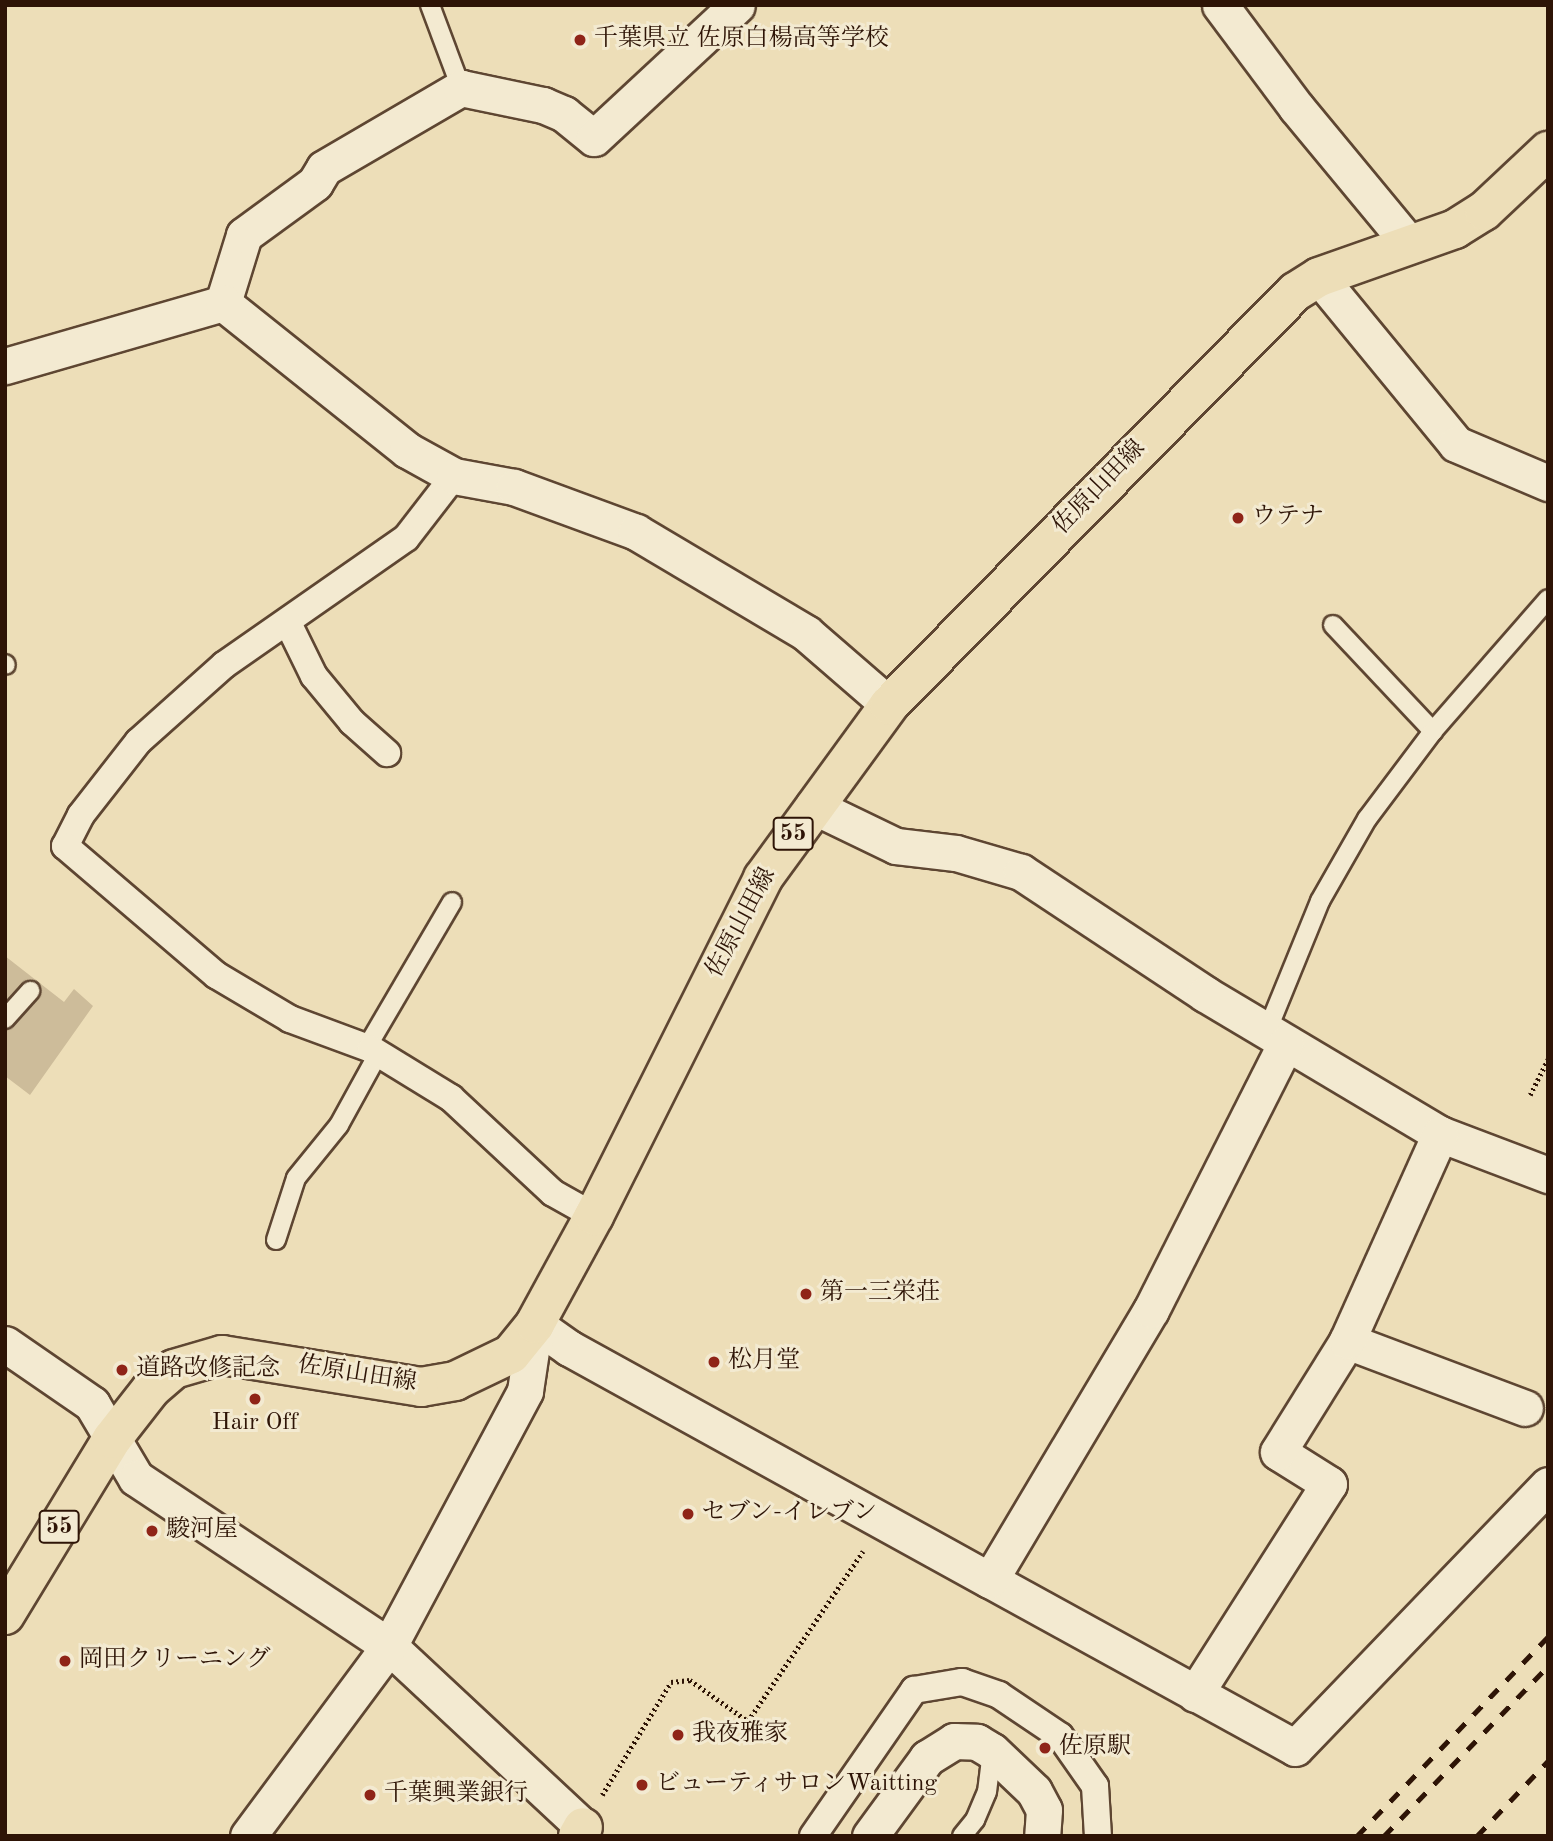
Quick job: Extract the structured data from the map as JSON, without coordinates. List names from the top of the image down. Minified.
{"streets":{"main road":["佐原山田線","55"]},"places":["千葉県立 佐原白楊高等学校","ウテナ","第一三栄荘","松月堂","道路改修記念","Hair Off","セブン-イレブン","駿河屋","岡田クリーニング","我夜雅家","佐原駅","ビューティサロンWaitting","千葉興業銀行"]}
